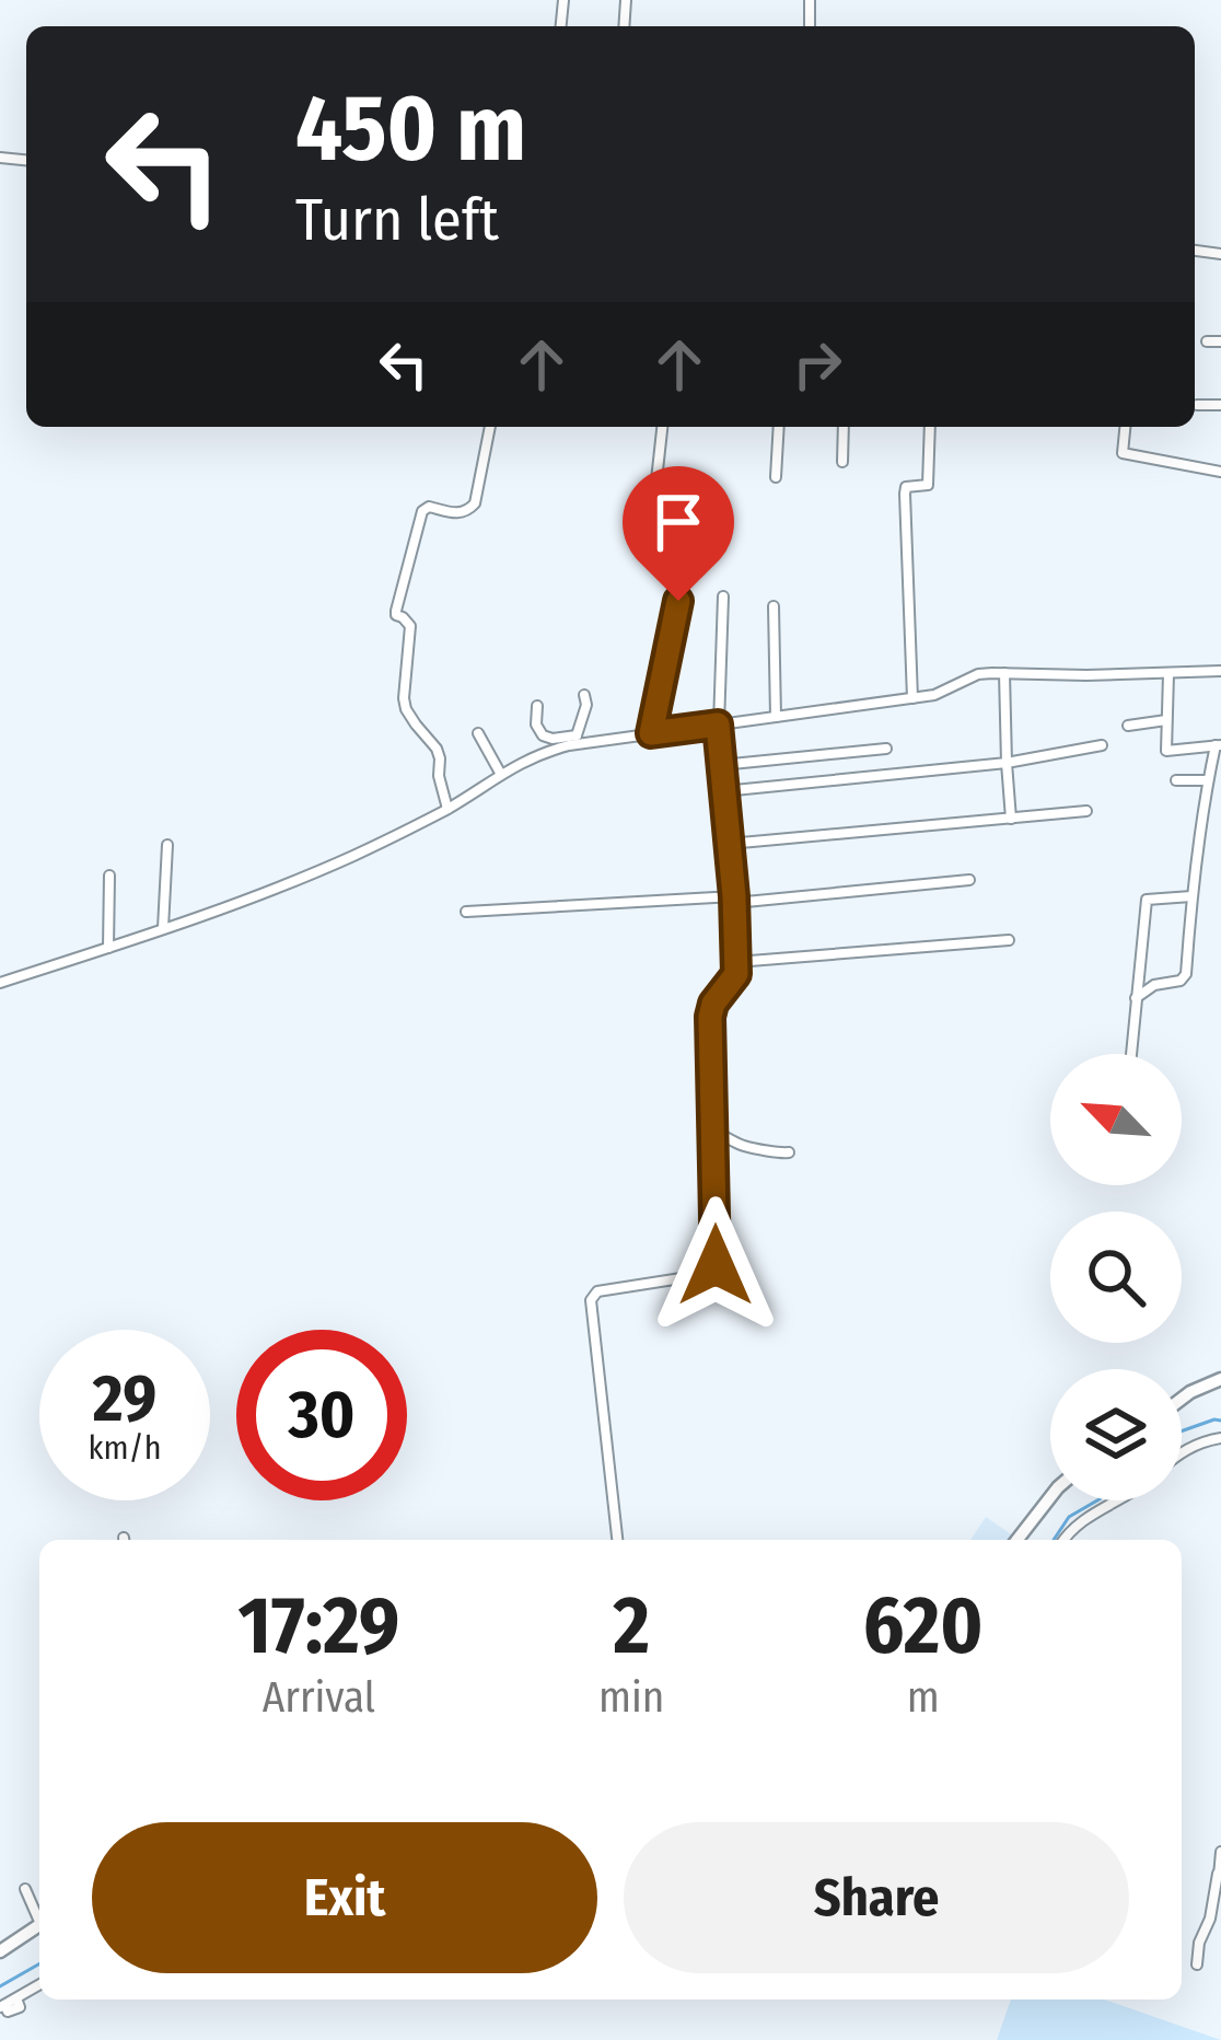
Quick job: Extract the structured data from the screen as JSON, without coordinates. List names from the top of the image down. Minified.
{"north":"top left","page":{"turn":["450 m","Turn left"],"speed":"29 km/h","limit":"30","eta":["17:29","Arrival","2","min","620","m"],"buttons":["Exit","Share"]}}
